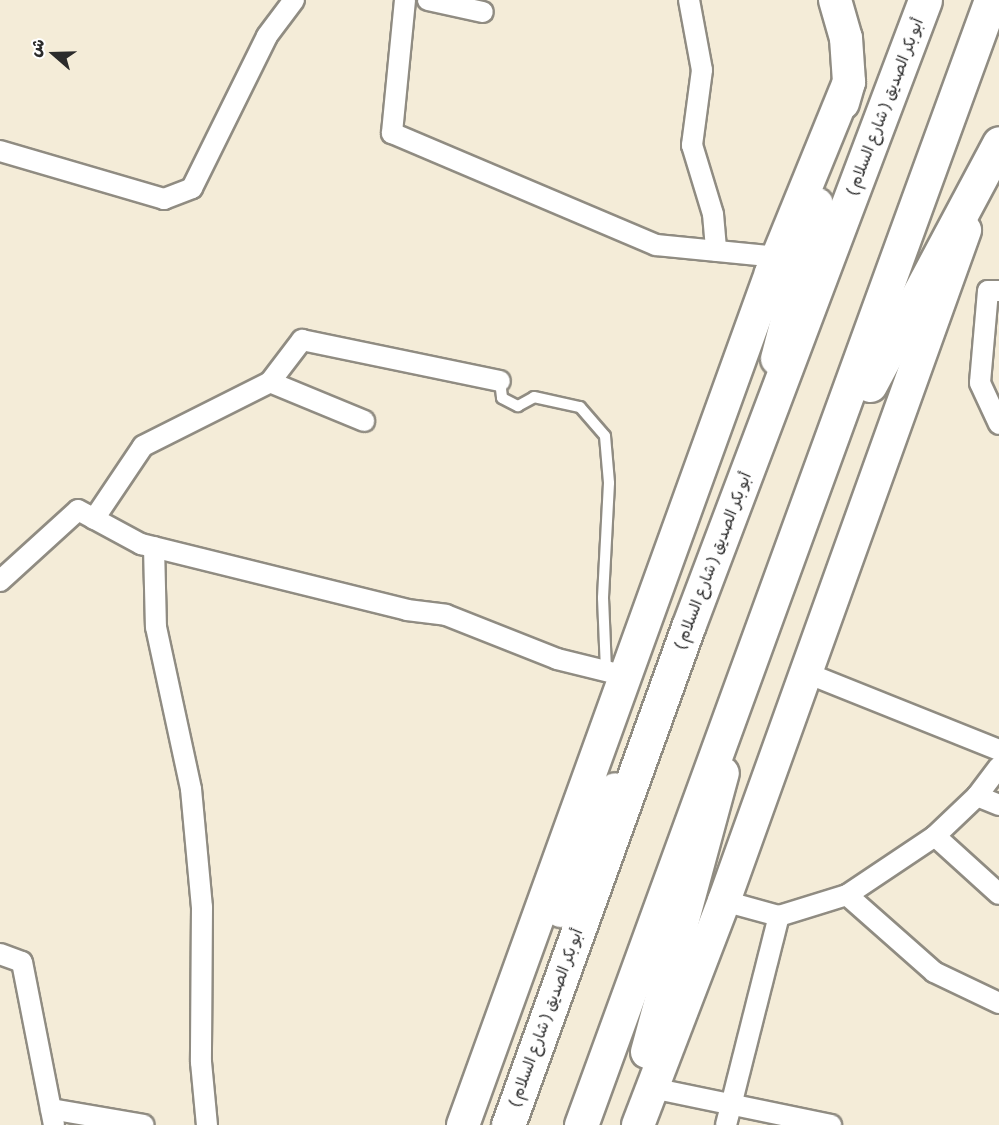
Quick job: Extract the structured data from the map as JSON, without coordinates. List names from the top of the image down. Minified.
{"streets":{"highway":["( شارع السلام ) أبو بكر الصديق"]},"north":"left"}
